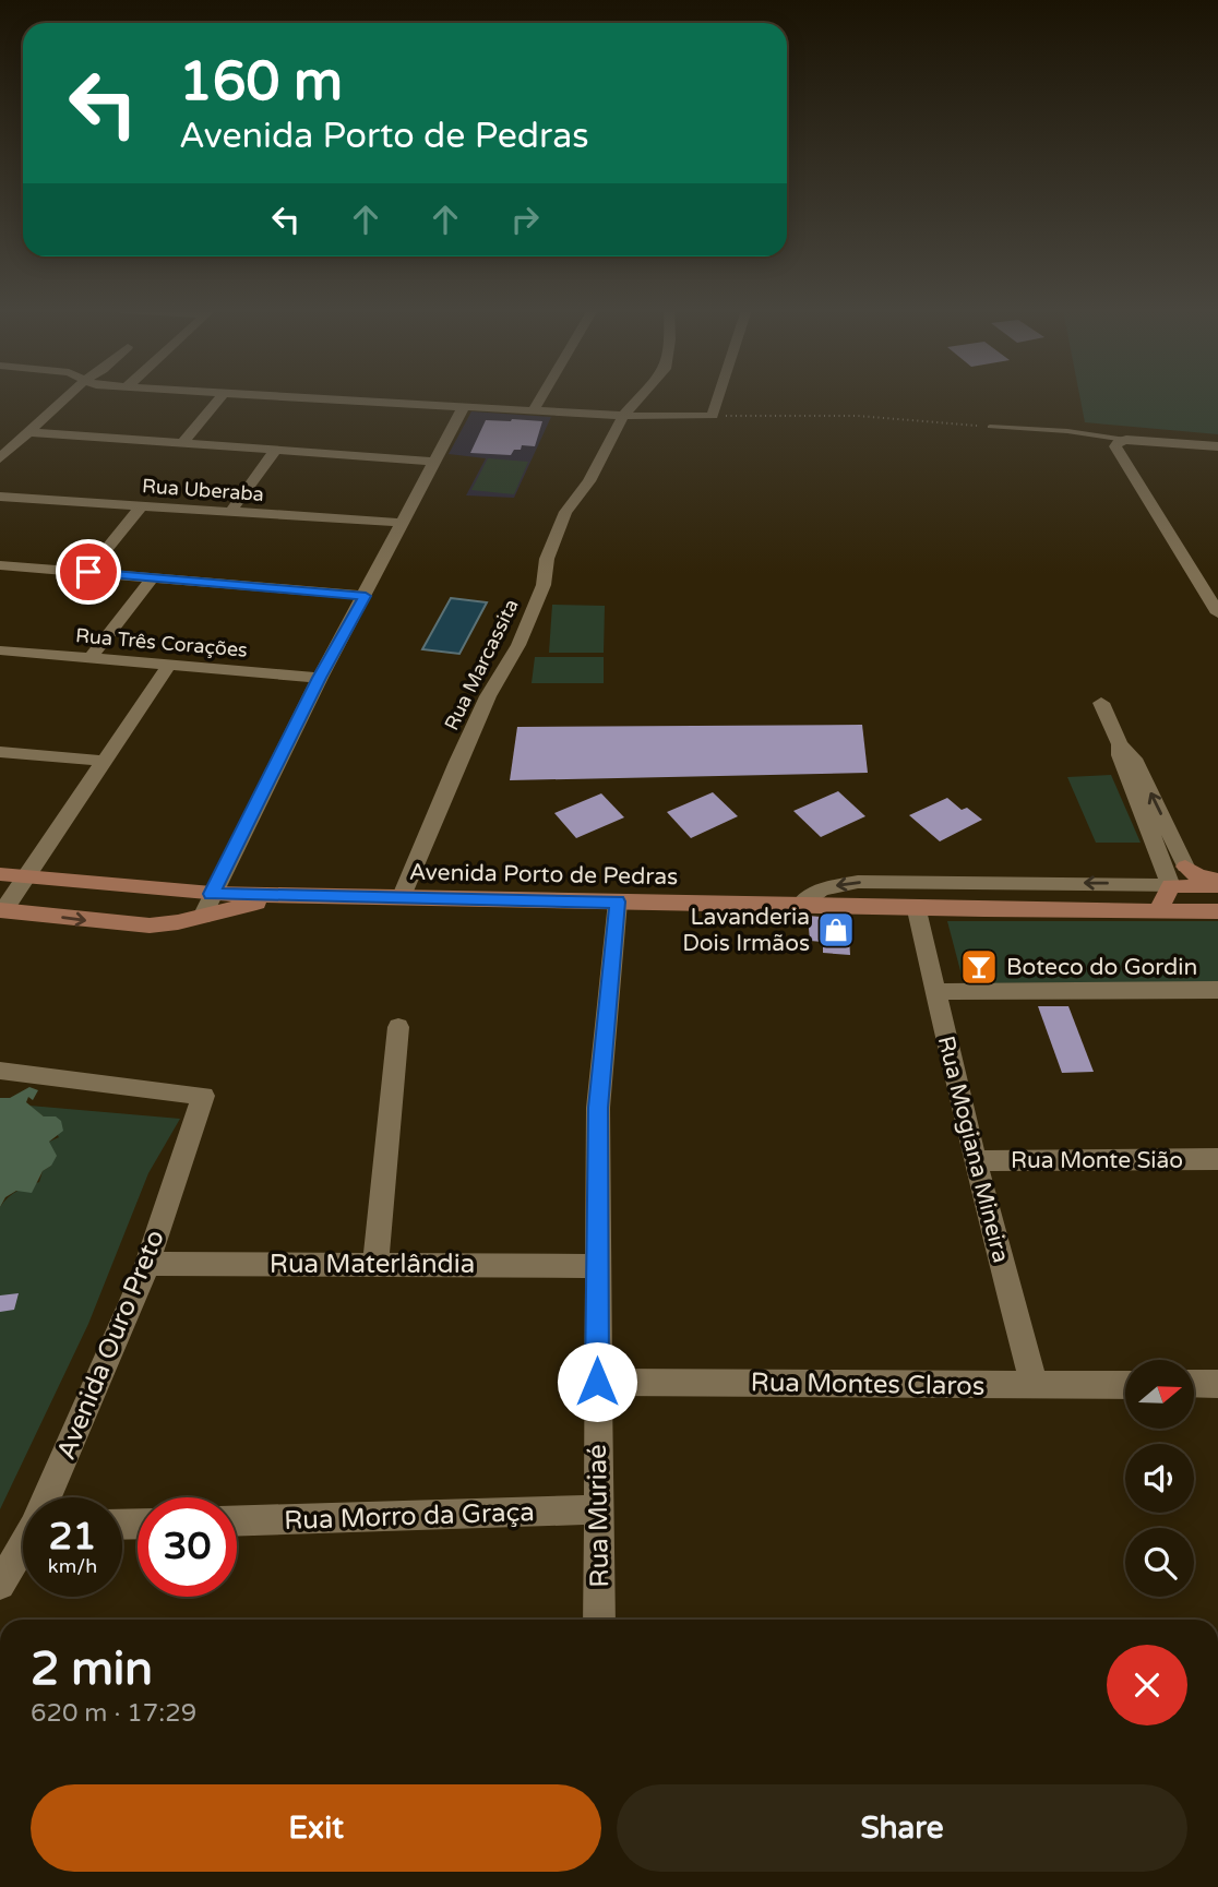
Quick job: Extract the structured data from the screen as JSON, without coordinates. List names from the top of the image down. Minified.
{"streets":{"main road":["Avenida Porto de Pedras"],"street":["Rua Uberaba","Rua Três Corações","Rua Marcassita","Rua Mogiana Mineira","Rua Monte Sião","Rua Materlândia","Avenida Ouro Preto","Rua Montes Claros","Rua Morro da Graça","Rua Muriaé"]},"crossings":[["Rua Marcassita","Avenida Porto de Pedras"],["Avenida Porto de Pedras","Rua Mogiana Mineira"],["Avenida Porto de Pedras","Rua Muriaé"],["Rua Mogiana Mineira","Rua Monte Sião"],["Rua Mogiana Mineira","Rua Montes Claros"],["Rua Materlândia","Avenida Ouro Preto"],["Rua Materlândia","Rua Muriaé"],["Rua Montes Claros","Rua Muriaé"],["Rua Morro da Graça","Rua Muriaé"]],"places":{"shop":["Lavanderia Dois Irmãos"],"bar":["Boteco do Gordin"]},"north":"right","page":{"turn":["160 m","Avenida Porto de Pedras"],"speed":"21 km/h","limit":"30","heading":["2 min","620 m · 17:29"],"buttons":["Exit","Share"]}}
